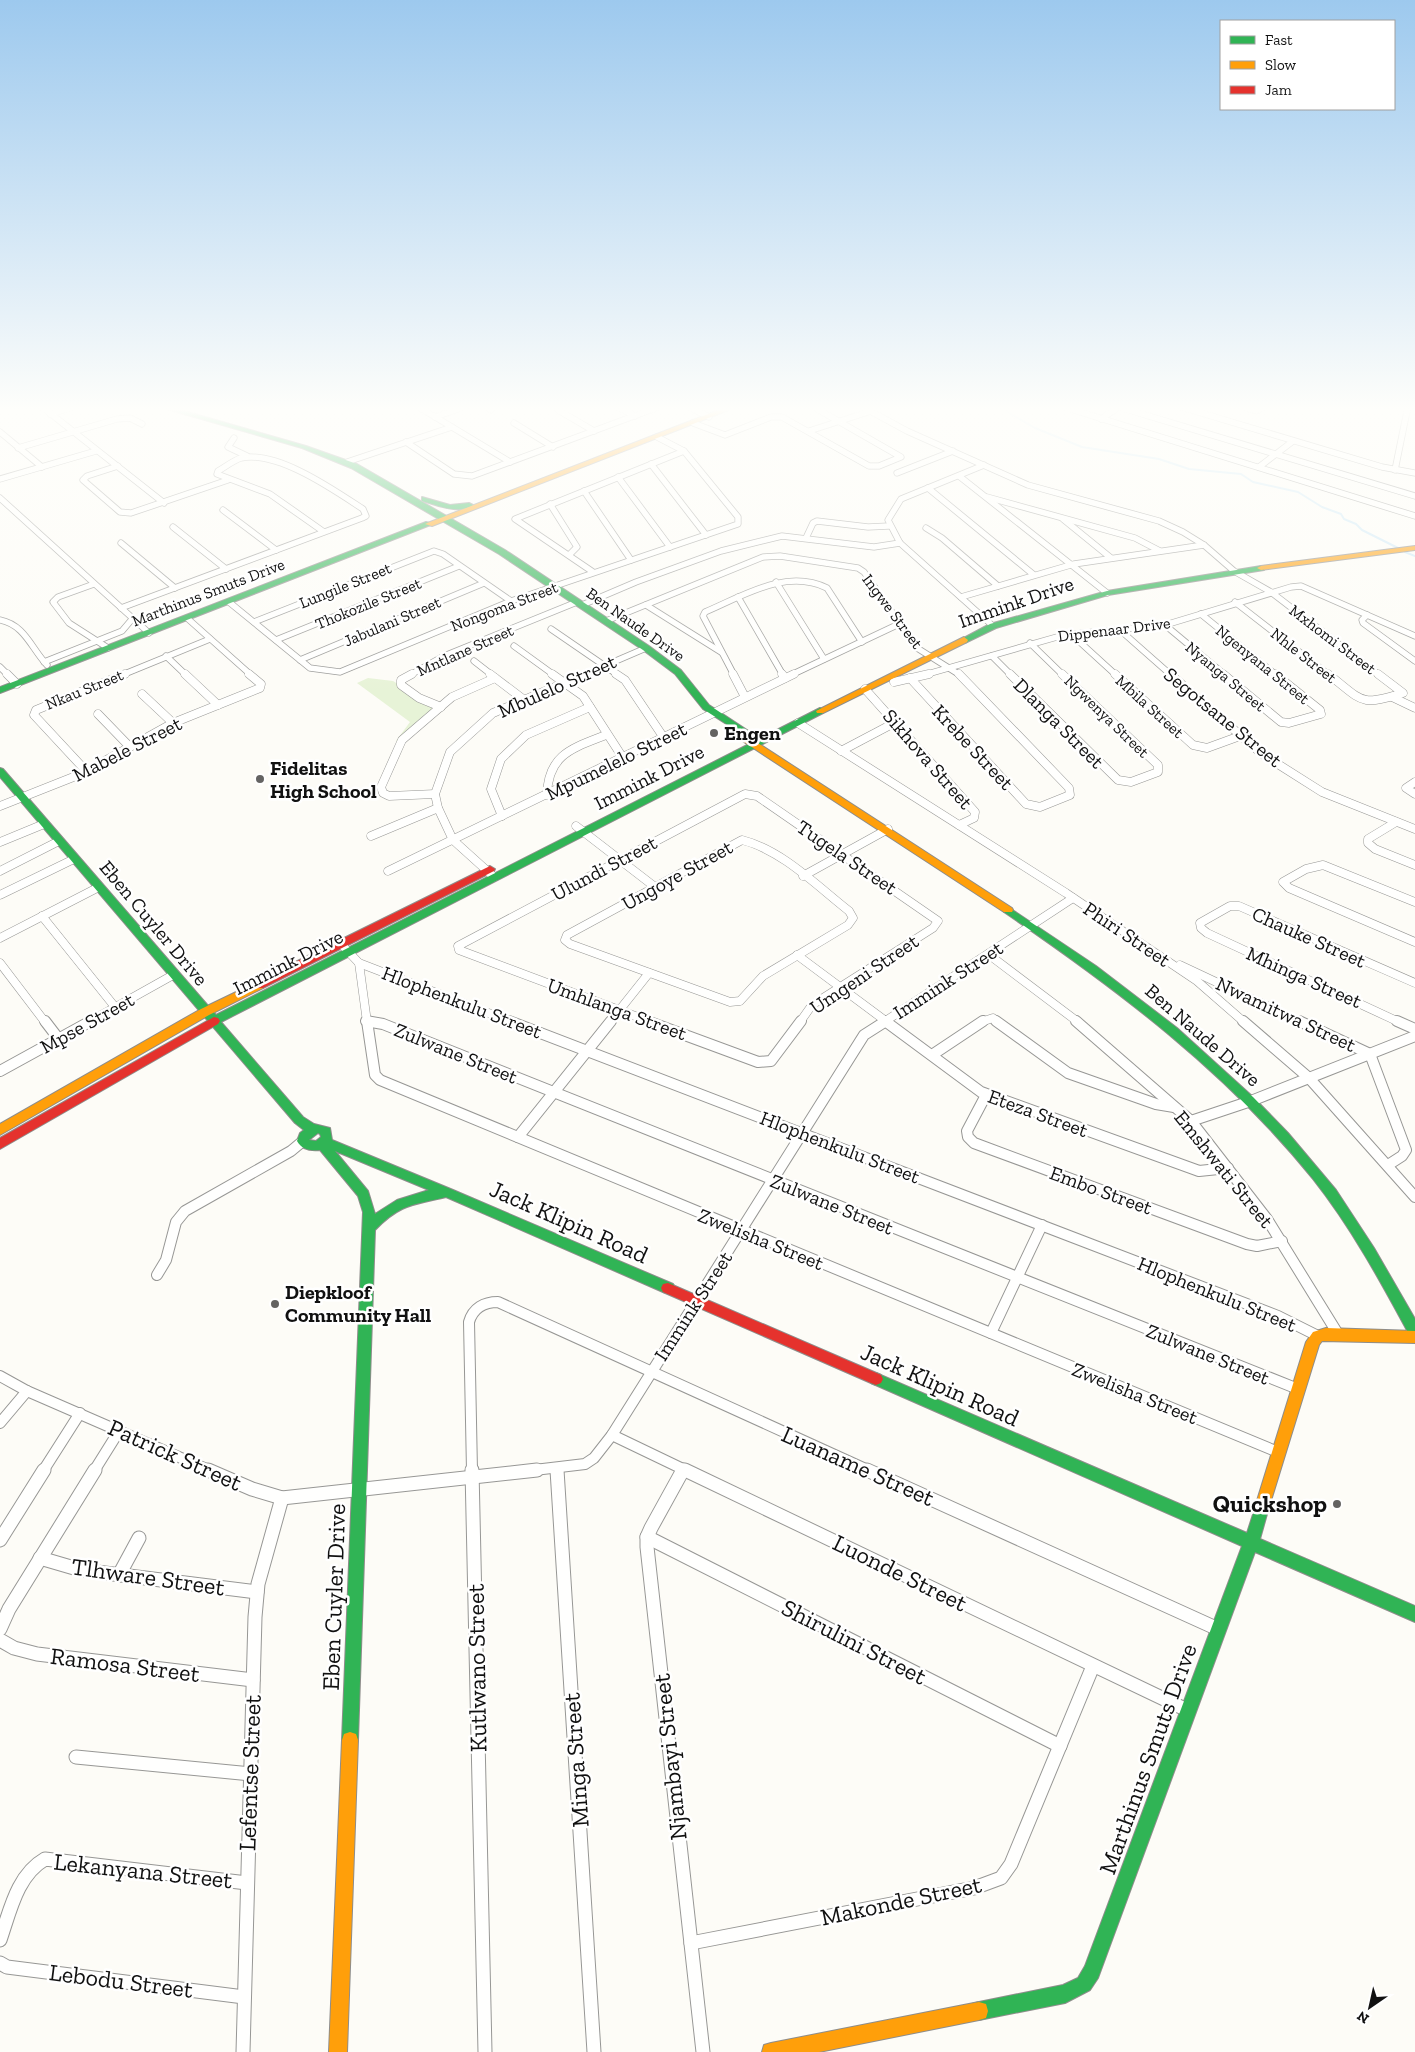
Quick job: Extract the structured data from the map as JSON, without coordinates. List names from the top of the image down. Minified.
{"streets":{"main road":["Marthinus Smuts Drive","Immink Drive","Ben Naude Drive","Eben Cuyler Drive","Jack Klipin Road"],"street":["Lungile Street","Thokozile Street","Nongoma Street","Ingwe Street","Jabulani Street","Dippenaar Drive","Mxhomi Street","Mntlane Street","Nhle Street","Ngenyana Street","Nyanga Street","Mbulelo Street","Nkau Street","Mbila Street","Ngwenya Street","Segotsane Street","Dlanga Street","Krebe Street","Mabele Street","Sikhova Street","Mpumelelo Street","Tugela Street","Ulundi Street","Ungoye Street","Phiri Street","Chauke Street","Umgeni Street","Mhinga Street","Immink Street","Hlophenkulu Street","Umhlanga Street","Nwamitwa Street","Mpse Street","Zulwane Street","Eteza Street","Emshwati Street","Embo Street","Zwelisha Street","Patrick Street","Luaname Street","Luonde Street","Tlhware Street","Shirulini Street","Ramosa Street","Kutlwano Street","Njambayi Street","Minga Street","Lefentse Street","Lekanyana Street","Makonde Street","Lebodu Street"]},"crossings":[["Lungile Street","Thokozile Street"],["Lungile Street","Nongoma Street"],["Lungile Street","Jabulani Street"],["Marthinus Smuts Drive","Nongoma Street"],["Marthinus Smuts Drive","Ben Naude Drive"],["Marthinus Smuts Drive","Hlophenkulu Street"],["Marthinus Smuts Drive","Zulwane Street"],["Marthinus Smuts Drive","Jack Klipin Road"],["Marthinus Smuts Drive","Zwelisha Street"],["Marthinus Smuts Drive","Luaname Street"],["Marthinus Smuts Drive","Luonde Street"],["Immink Drive","Ingwe Street"],["Immink Drive","Ben Naude Drive"],["Immink Drive","Mxhomi Street"],["Immink Drive","Sikhova Street"],["Immink Drive","Eben Cuyler Drive"],["Immink Drive","Phiri Street"],["Thokozile Street","Nongoma Street"],["Nongoma Street","Jabulani Street"],["Nongoma Street","Ben Naude Drive"],["Ingwe Street","Ben Naude Drive"],["Ingwe Street","Dippenaar Drive"],["Ingwe Street","Krebe Street"],["Ingwe Street","Mpumelelo Street"],["Ben Naude Drive","Mntlane Street"],["Ben Naude Drive","Mbulelo Street"],["Ben Naude Drive","Mpumelelo Street"],["Ben Naude Drive","Immink Street"],["Dippenaar Drive","Mxhomi Street"],["Dippenaar Drive","Nhle Street"],["Dippenaar Drive","Ngenyana Street"],["Dippenaar Drive","Nyanga Street"],["Dippenaar Drive","Mbila Street"],["Dippenaar Drive","Ngwenya Street"],["Dippenaar Drive","Segotsane Street"],["Dippenaar Drive","Dlanga Street"],["Dippenaar Drive","Krebe Street"],["Mxhomi Street","Nhle Street"],["Ngenyana Street","Nyanga Street"],["Nkau Street","Mabele Street"],["Mbila Street","Segotsane Street"],["Ngwenya Street","Dlanga Street"],["Mabele Street","Eben Cuyler Drive"],["Sikhova Street","Phiri Street"],["Tugela Street","Ulundi Street"],["Tugela Street","Umgeni Street"],["Ulundi Street","Umhlanga Street"],["Ungoye Street","Eteza Street"],["Eben Cuyler Drive","Immink Street"],["Eben Cuyler Drive","Mpse Street"],["Eben Cuyler Drive","Patrick Street"],["Phiri Street","Immink Street"],["Phiri Street","Nwamitwa Street"],["Chauke Street","Mhinga Street"],["Umgeni Street","Umhlanga Street"],["Umgeni Street","Eteza Street"],["Immink Street","Hlophenkulu Street"],["Immink Street","Zulwane Street"],["Immink Street","Eteza Street"],["Immink Street","Emshwati Street"],["Immink Street","Jack Klipin Road"],["Immink Street","Zwelisha Street"],["Immink Street","Patrick Street"],["Immink Street","Luaname Street"],["Immink Street","Luonde Street"],["Immink Street","Kutlwano Street"],["Immink Street","Minga Street"],["Hlophenkulu Street","Zwelisha Street"],["Zulwane Street","Zwelisha Street"],["Eteza Street","Emshwati Street"],["Eteza Street","Embo Street"],["Emshwati Street","Embo Street"],["Patrick Street","Lefentse Street"],["Luaname Street","Kutlwano Street"],["Luonde Street","Makonde Street"],["Tlhware Street","Lefentse Street"],["Shirulini Street","Njambayi Street"],["Shirulini Street","Makonde Street"],["Ramosa Street","Lefentse Street"],["Njambayi Street","Makonde Street"],["Lefentse Street","Lekanyana Street"],["Lefentse Street","Lebodu Street"]],"places":["Engen","Fidelitas High School","Diepkloof Community Hall","Quickshop"],"legend":["Fast","Slow","Jam"],"north":"bottom left"}
